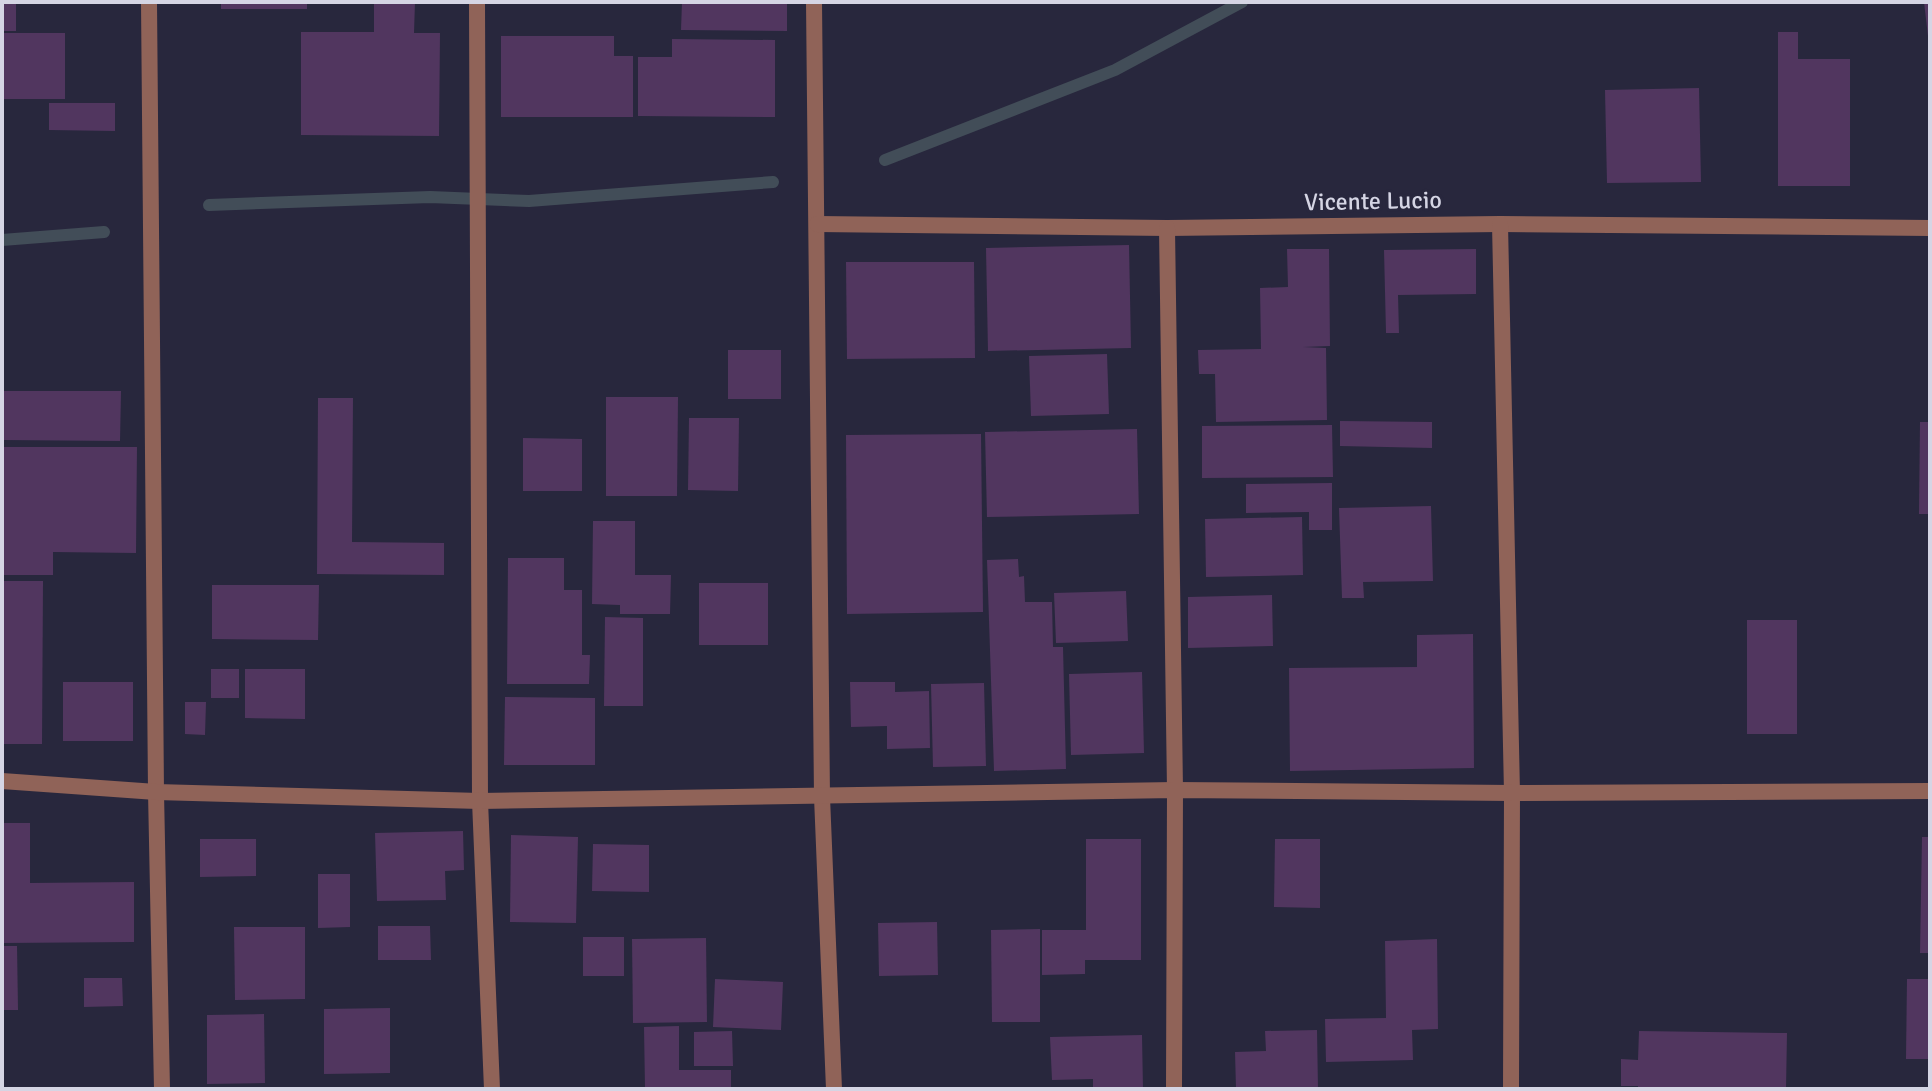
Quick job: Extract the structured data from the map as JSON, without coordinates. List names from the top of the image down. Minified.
{"streets":{"street":["Vicente Lucio"]}}
